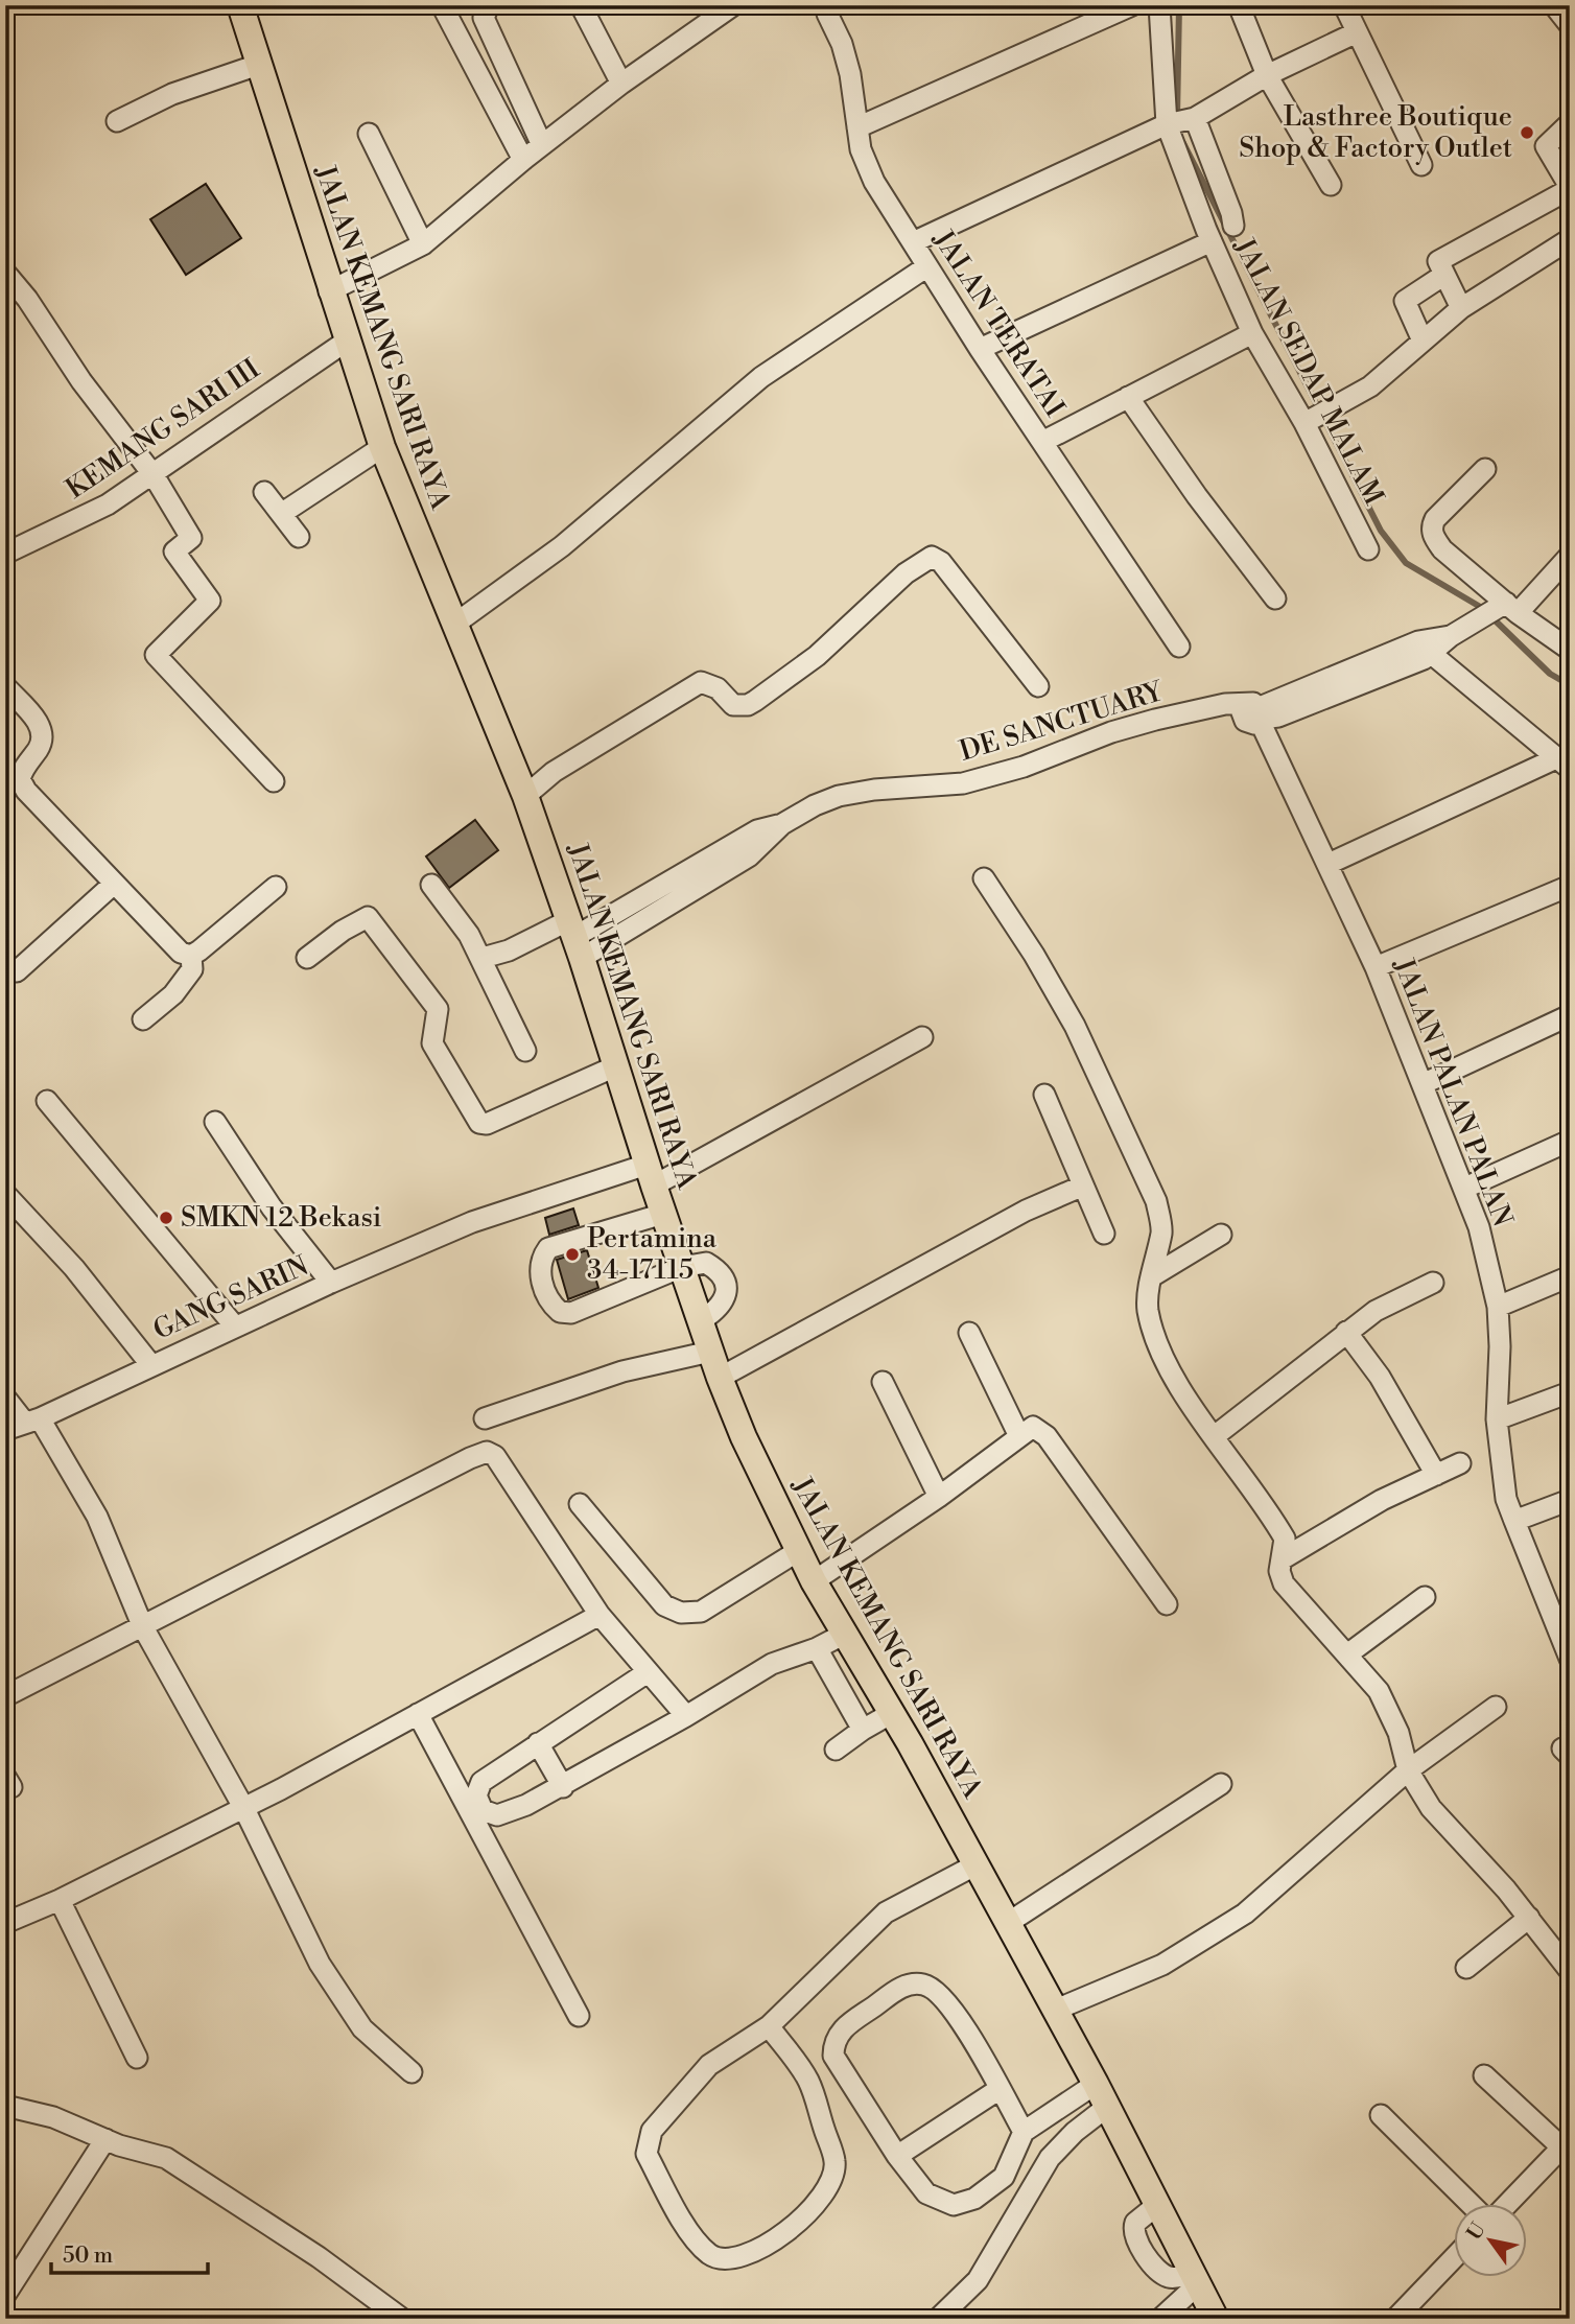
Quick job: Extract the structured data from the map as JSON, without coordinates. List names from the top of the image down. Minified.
{"streets":{"main road":["JALAN KEMANG SARI RAYA"],"street":["JALAN TERATAI","JALAN SEDAP MALAM","KEMANG SARI III","DE SANCTUARY","JALAN PALAN PALAN","GANG SARIN"]},"crossings":[["JALAN KEMANG SARI RAYA","KEMANG SARI III"],["JALAN KEMANG SARI RAYA","DE SANCTUARY"],["JALAN KEMANG SARI RAYA","GANG SARIN"],["DE SANCTUARY","JALAN PALAN PALAN"]],"places":["Lasthree Boutique Shop & Factory Outlet","SMKN 12 Bekasi","Pertamina 34-17115"],"scale_bar":"50 m","north":"top left"}
